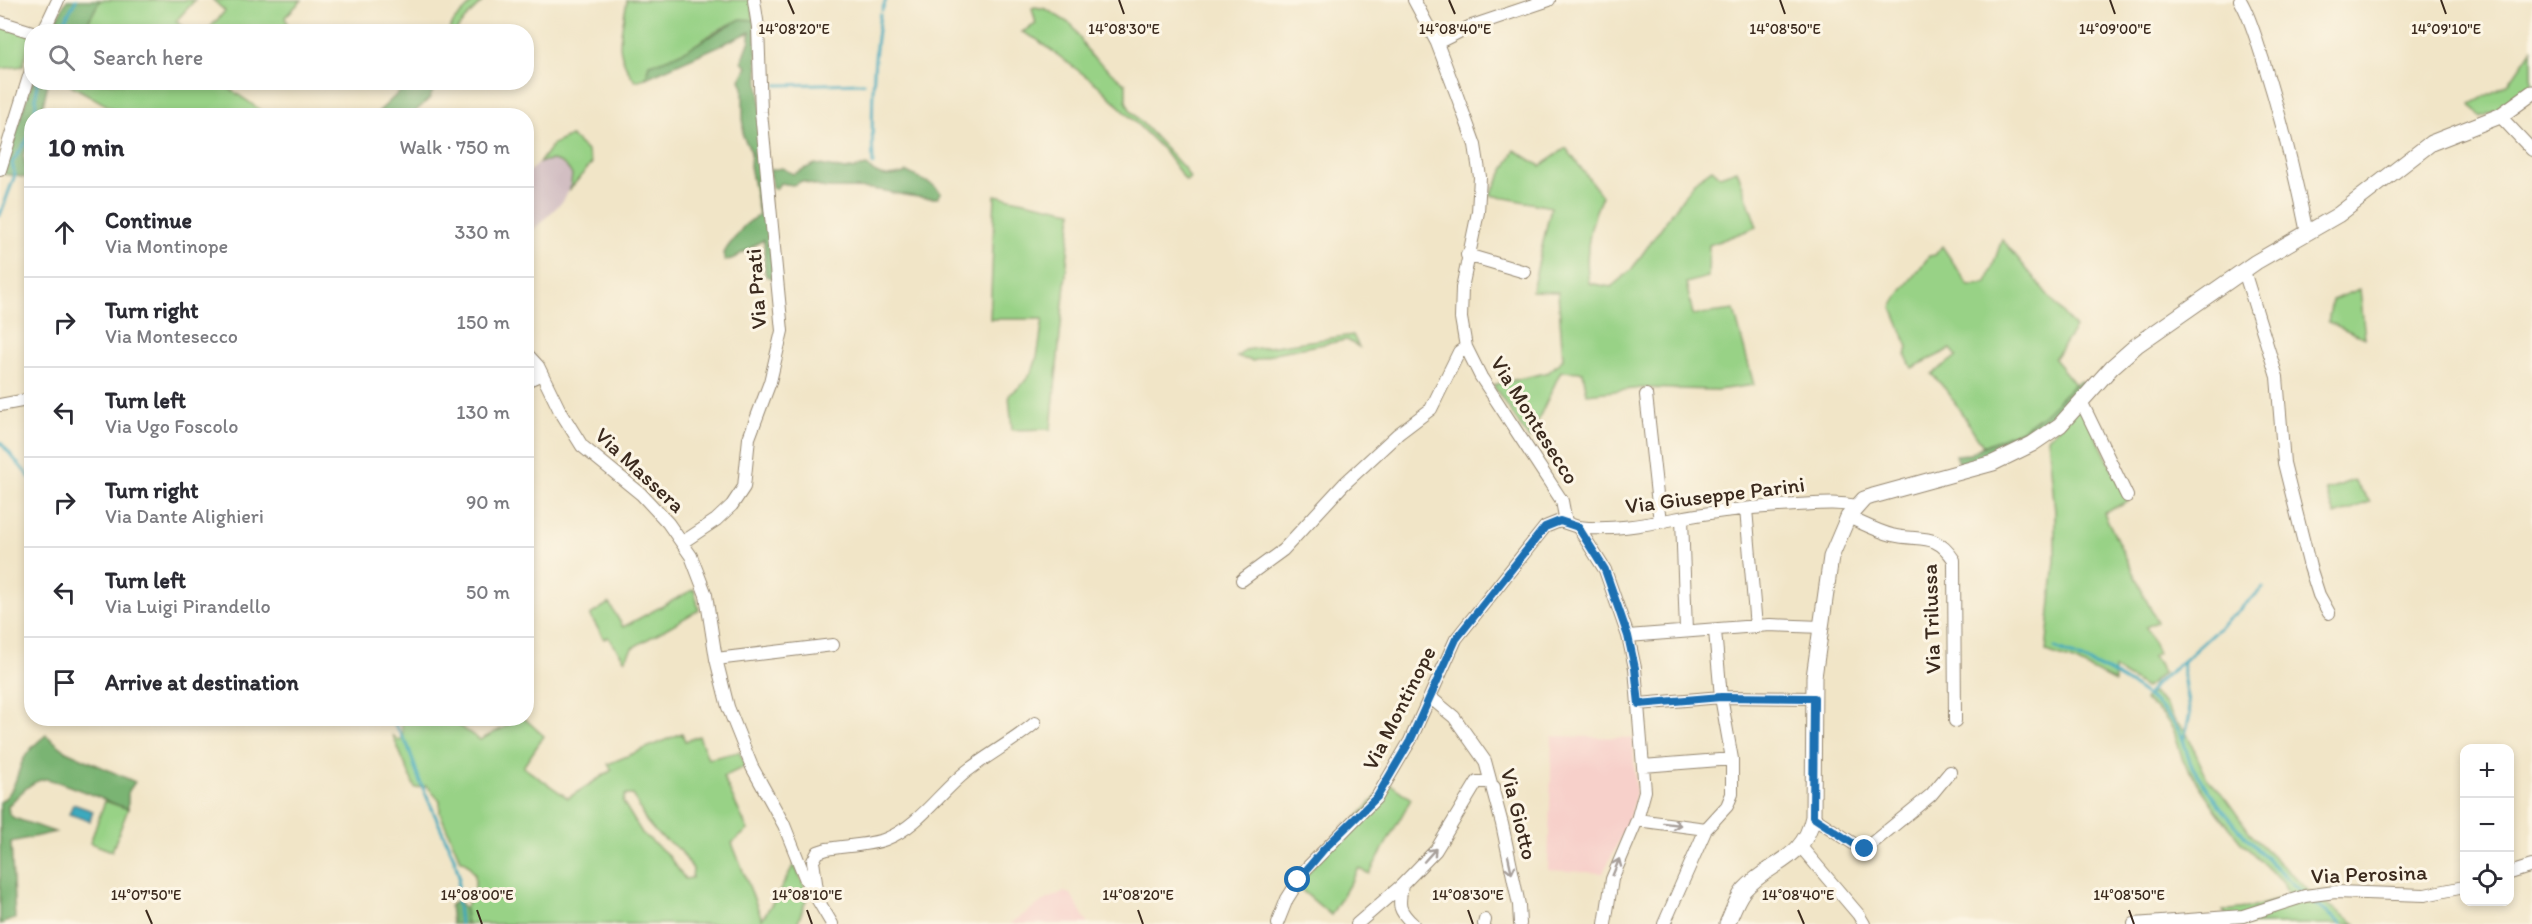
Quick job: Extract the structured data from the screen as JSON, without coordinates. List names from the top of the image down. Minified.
{"streets":{"street":["Via Prati","Via Montesecco","Via Massera","Via Giuseppe Parini","Via Trilussa","Via Montinope","Via Giotto","Via Perosina"]},"crossings":[["Via Prati","Via Massera"],["Via Montesecco","Via Giuseppe Parini"],["Via Montesecco","Via Montinope"],["Via Giuseppe Parini","Via Trilussa"],["Via Montinope","Via Giotto"]],"one_way":["Via Giotto"],"page":{"search":"Search here","heading":["10 min","Walk · 750 m"],"list":[["Continue","Via Montinope","330 m"],["Turn right","Via Montesecco","150 m"],["Turn left","Via Ugo Foscolo","130 m"],["Turn right","Via Dante Alighieri","90 m"],["Turn left","Via Luigi Pirandello","50 m"],"Arrive at destination"],"map_buttons":["+","−"]},"coordinates":["14°08'20\"E","14°08'30\"E","14°08'40\"E","14°08'50\"E","14°09'00\"E","14°09'10\"E","14°07'50\"E","14°08'00\"E","14°08'10\"E"]}
